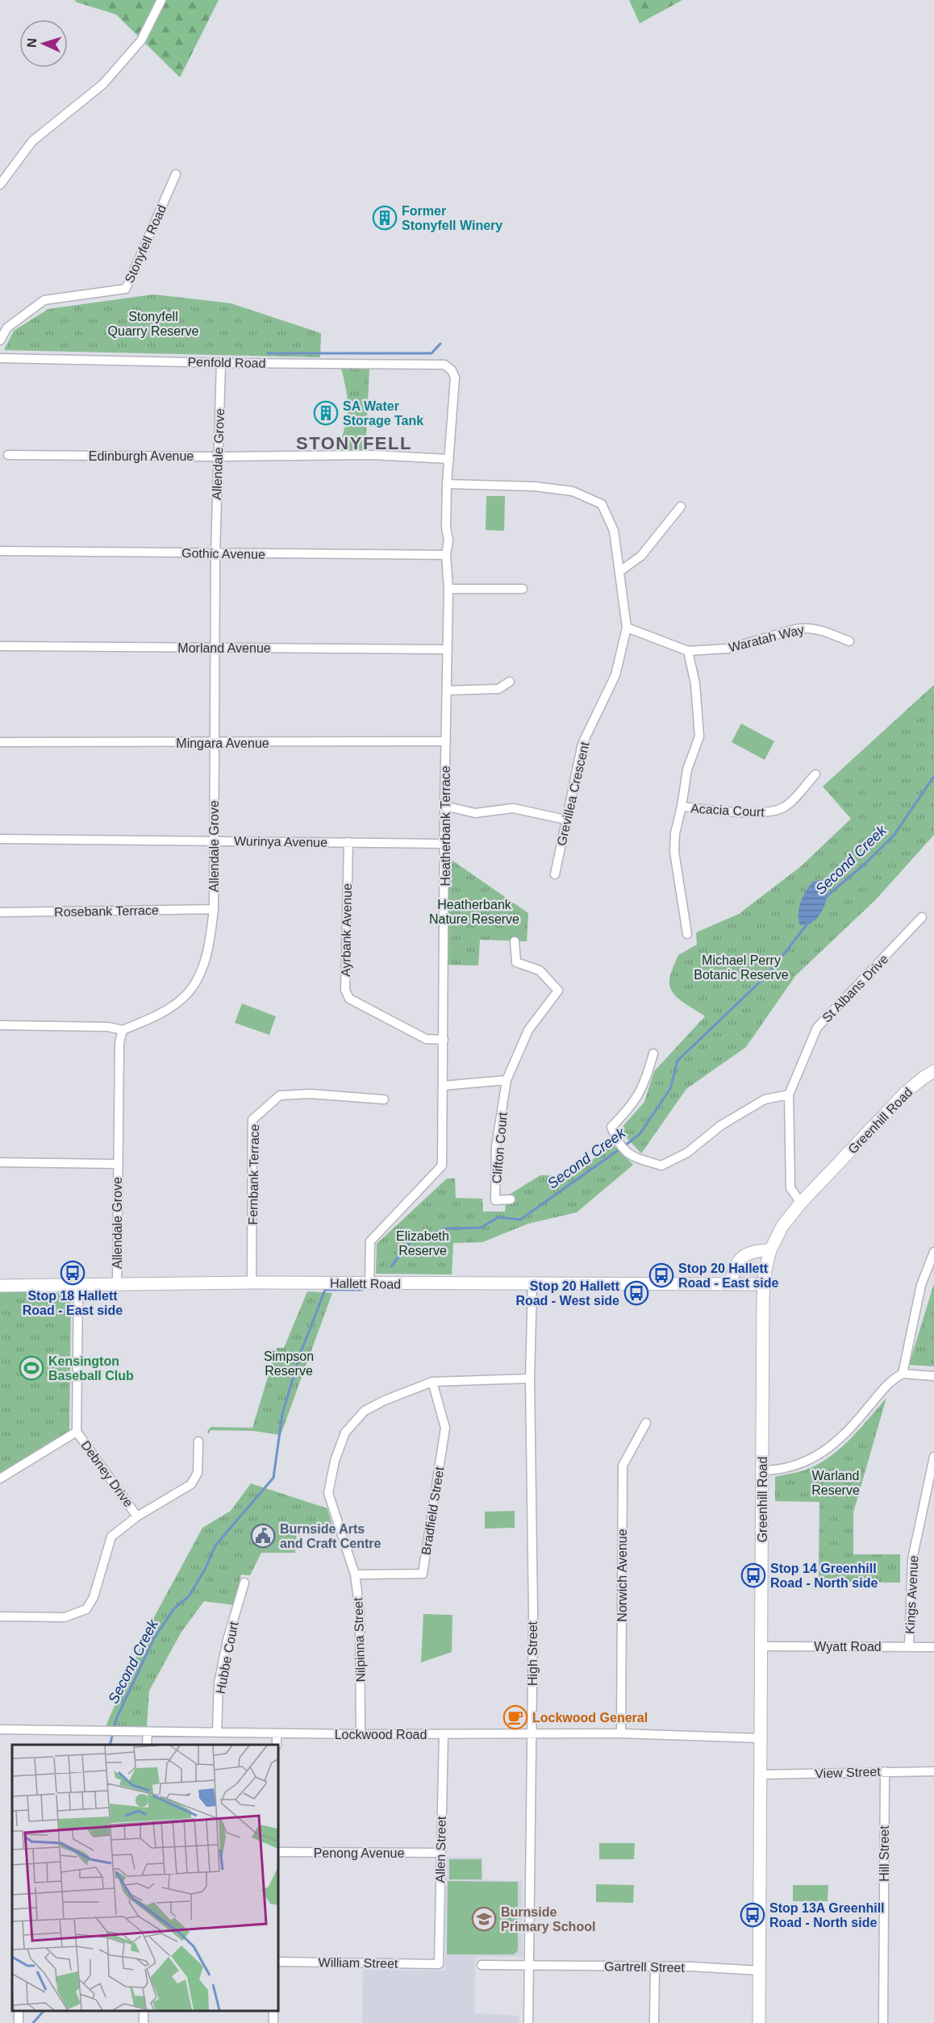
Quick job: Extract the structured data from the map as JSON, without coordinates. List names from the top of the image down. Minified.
{"streets":{"main road":["Greenhill Road","Hallett Road"],"street":["Stonyfell Road","Penfold Road","Allendale Grove","Edinburgh Avenue","Gothic Avenue","Waratah Way","Morland Avenue","Mingara Avenue","Grevillea Crescent","Acacia Court","Heatherbank Terrace","Wurinya Avenue","Rosebank Terrace","Ayrbank Avenue","St Albans Drive","Clifton Court","Fernbank Terrace","Debney Drive","Bradfield Street","Norwich Avenue","Kings Avenue","Nilpinna Street","Wyatt Road","High Street","Hubbe Court","Lockwood Road","View Street","Allen Street","Penong Avenue","Hill Street","William Street","Gartrell Street"]},"crossings":[["Penfold Road","Allendale Grove"],["Penfold Road","Heatherbank Terrace"],["Allendale Grove","Edinburgh Avenue"],["Allendale Grove","Gothic Avenue"],["Allendale Grove","Morland Avenue"],["Allendale Grove","Mingara Avenue"],["Allendale Grove","Wurinya Avenue"],["Allendale Grove","Rosebank Terrace"],["Allendale Grove","Hallett Road"],["Edinburgh Avenue","Heatherbank Terrace"],["Gothic Avenue","Heatherbank Terrace"],["Waratah Way","Grevillea Crescent"],["Morland Avenue","Heatherbank Terrace"],["Mingara Avenue","Heatherbank Terrace"],["Grevillea Crescent","Heatherbank Terrace"],["Heatherbank Terrace","Wurinya Avenue"],["Heatherbank Terrace","Ayrbank Avenue"],["Heatherbank Terrace","Hallett Road"],["Wurinya Avenue","Ayrbank Avenue"],["Greenhill Road","Hallett Road"],["Greenhill Road","Wyatt Road"],["Greenhill Road","Lockwood Road"],["Greenhill Road","View Street"],["Greenhill Road","Gartrell Street"],["Fernbank Terrace","Hallett Road"],["Hallett Road","High Street"],["Bradfield Street","Nilpinna Street"],["Norwich Avenue","Lockwood Road"],["Kings Avenue","Wyatt Road"],["Nilpinna Street","High Street"],["Nilpinna Street","Lockwood Road"],["High Street","Lockwood Road"],["High Street","Gartrell Street"],["Hubbe Court","Lockwood Road"],["Lockwood Road","Allen Street"],["View Street","Hill Street"],["Allen Street","Penong Avenue"],["Allen Street","William Street"]],"districts":["STONYFELL"],"water":["Second Creek"],"parks":["Stonyfell Quarry Reserve","Heatherbank Nature Reserve","Michael Perry Botanic Reserve","Elizabeth Reserve","Simpson Reserve","Warland Reserve"],"places":{"building":["Former Stonyfell Winery","SA Water Storage Tank"],"bus stop":["Stop 18 Hallett Road - East side","Stop 20 Hallett Road - East side","Stop 20 Hallett Road - West side","Stop 14 Greenhill Road - North side","Stop 13A Greenhill Road - North side"],"sports":["Kensington Baseball Club"],"public building":["Burnside Arts and Craft Centre"],"cafe":["Lockwood General"],"school or university":["Burnside Primary School"]},"north":"left"}
